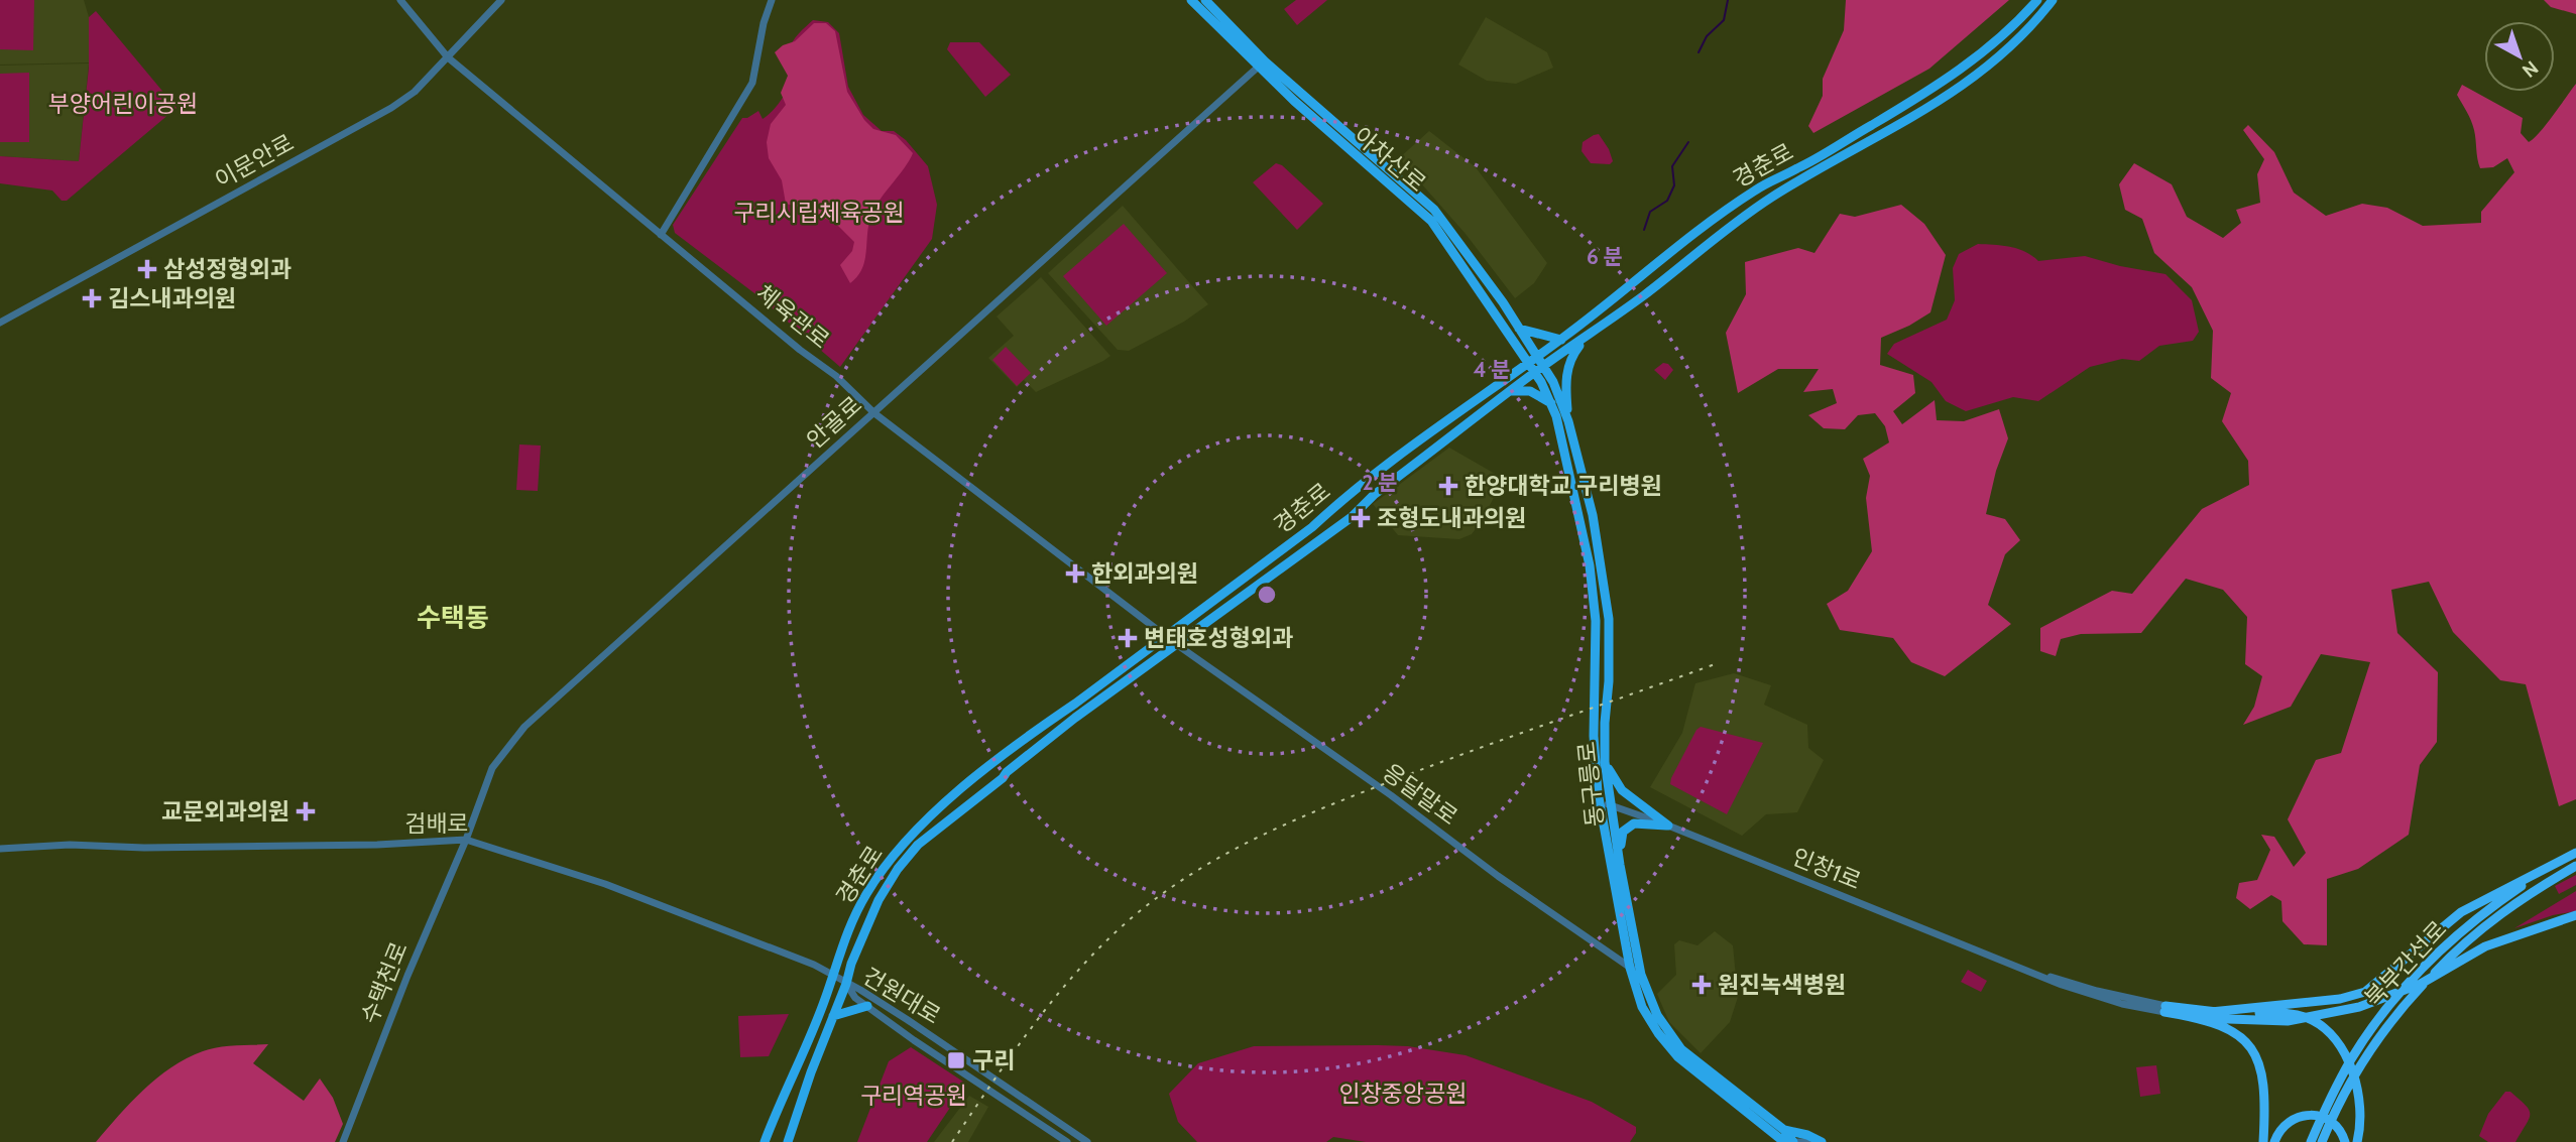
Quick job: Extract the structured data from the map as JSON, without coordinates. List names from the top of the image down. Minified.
{"streets":{"highway":["북부간선로"],"main road":["아차산로","경춘로","동구릉로"],"street":["이문안로","체육관로","안골로","응달말로","검배로","인창1로","수택천로","건원대로"]},"crossings":[["아차산로","경춘로"],["아차산로","안골로"],["아차산로","동구릉로"],["이문안로","체육관로"],["경춘로","체육관로"],["경춘로","동구릉로"],["경춘로","응달말로"],["경춘로","검배로"],["경춘로","건원대로"],["체육관로","안골로"],["체육관로","응달말로"],["안골로","검배로"],["안골로","수택천로"],["동구릉로","응달말로"],["동구릉로","인창1로"],["검배로","수택천로"],["검배로","건원대로"]],"districts":["수택동"],"parks":["부양어린이공원","구리시립체육공원","인창중앙공원","구리역공원"],"places":{"health":["삼성정형외과","김스내과의원","한양대학교 구리병원","조형도내과의원","한외과의원","변태호성형외과","교문외과의원","원진녹색병원"],"transit":["구리"]},"north":"bottom right","rings":["6 분","4 분","2 분"]}
